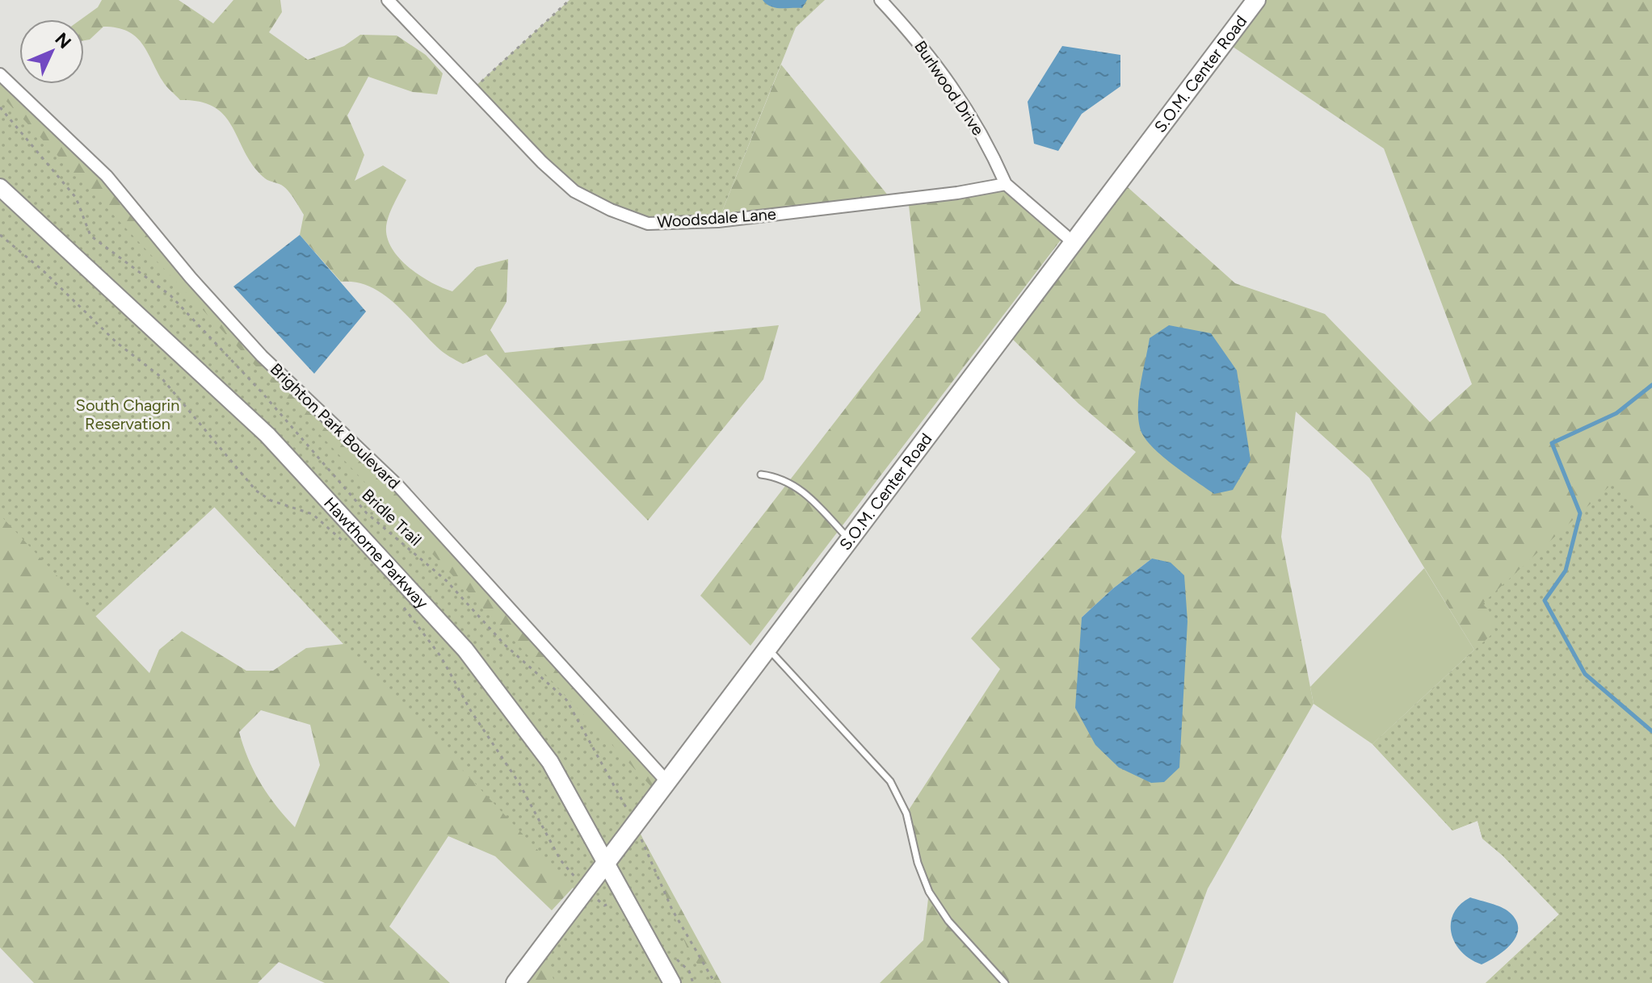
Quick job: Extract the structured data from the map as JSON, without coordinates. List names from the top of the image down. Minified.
{"streets":{"main road":["S.O.M. Center Road"],"street":["Burlwood Drive","Woodsdale Lane","Brighton Park Boulevard","Hawthorne Parkway"],"path":["Bridle Trail"]},"crossings":[["S.O.M. Center Road","Brighton Park Boulevard"],["S.O.M. Center Road","Bridle Trail"],["S.O.M. Center Road","Hawthorne Parkway"],["Burlwood Drive","Woodsdale Lane"]],"parks":["South Chagrin Reservation"],"north":"top right"}
